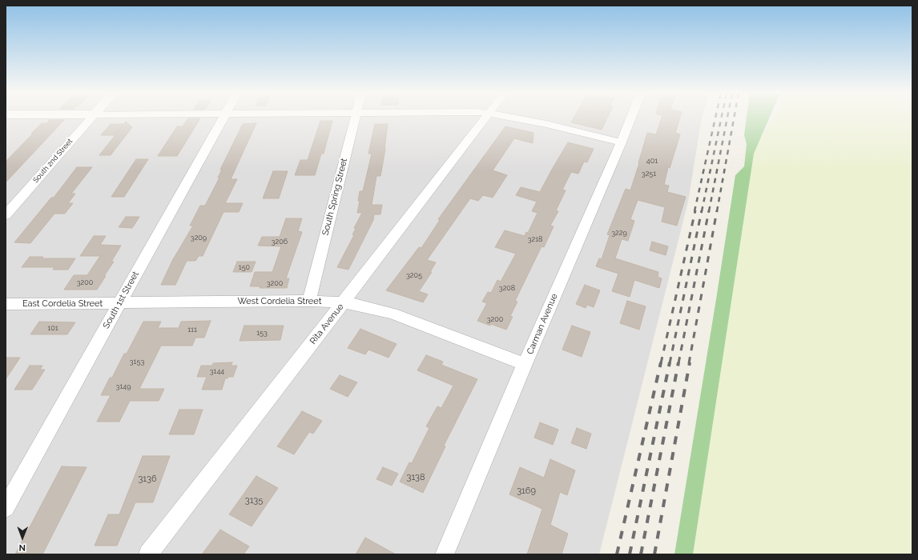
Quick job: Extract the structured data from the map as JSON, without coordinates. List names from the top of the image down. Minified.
{"streets":{"street":["South 2nd Street","South Spring Street","South 1st Street","West Cordelia Street","East Cordelia Street","Rita Avenue","Carman Avenue"]},"crossings":[["South Spring Street","West Cordelia Street"],["South 1st Street","West Cordelia Street"],["South 1st Street","East Cordelia Street"],["West Cordelia Street","East Cordelia Street"],["West Cordelia Street","Rita Avenue"],["West Cordelia Street","Carman Avenue"]],"house_numbers":["401","3251","3229","3209","3218","3206","150","3205","3200","3200","3208","3200","101","111","153","3153","3144","3149","3138","3136","3169","3135"],"north":"bottom"}
